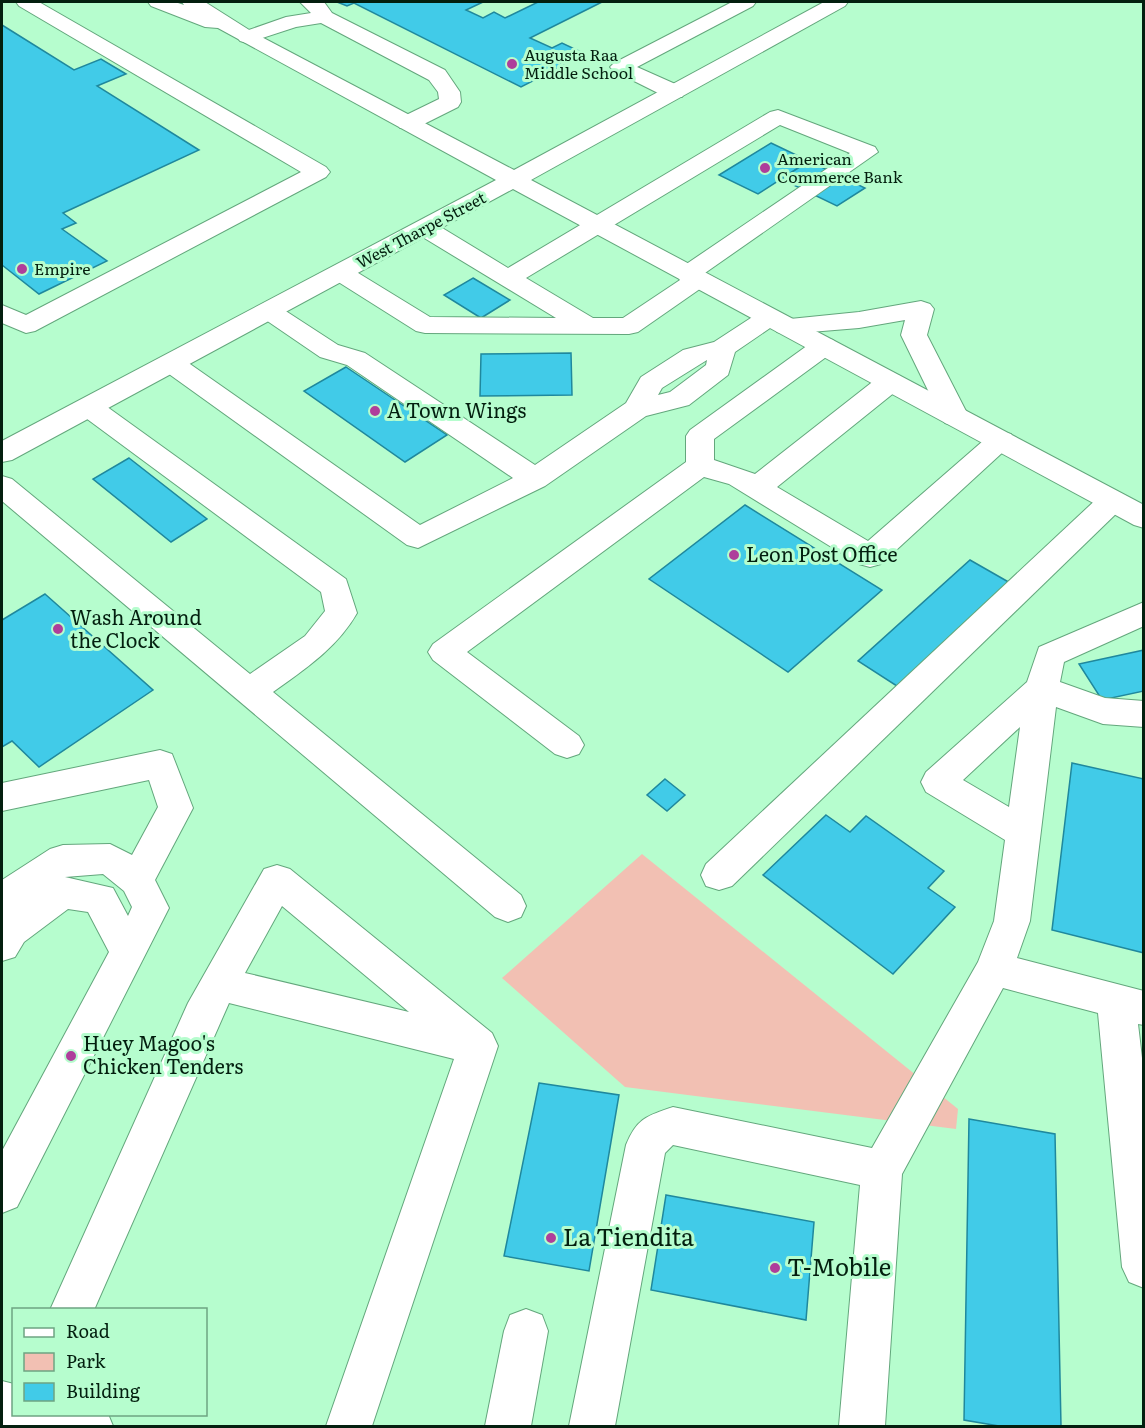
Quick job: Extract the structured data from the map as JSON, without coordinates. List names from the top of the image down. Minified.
{"streets":{"main road":["West Tharpe Street"]},"places":["Augusta Raa Middle School","American Commerce Bank","Empire","A Town Wings","Leon Post Office","Wash Around the Clock","Huey Magoo's Chicken Tenders","La Tiendita","T-Mobile"],"legend":["Road","Park","Building"]}
